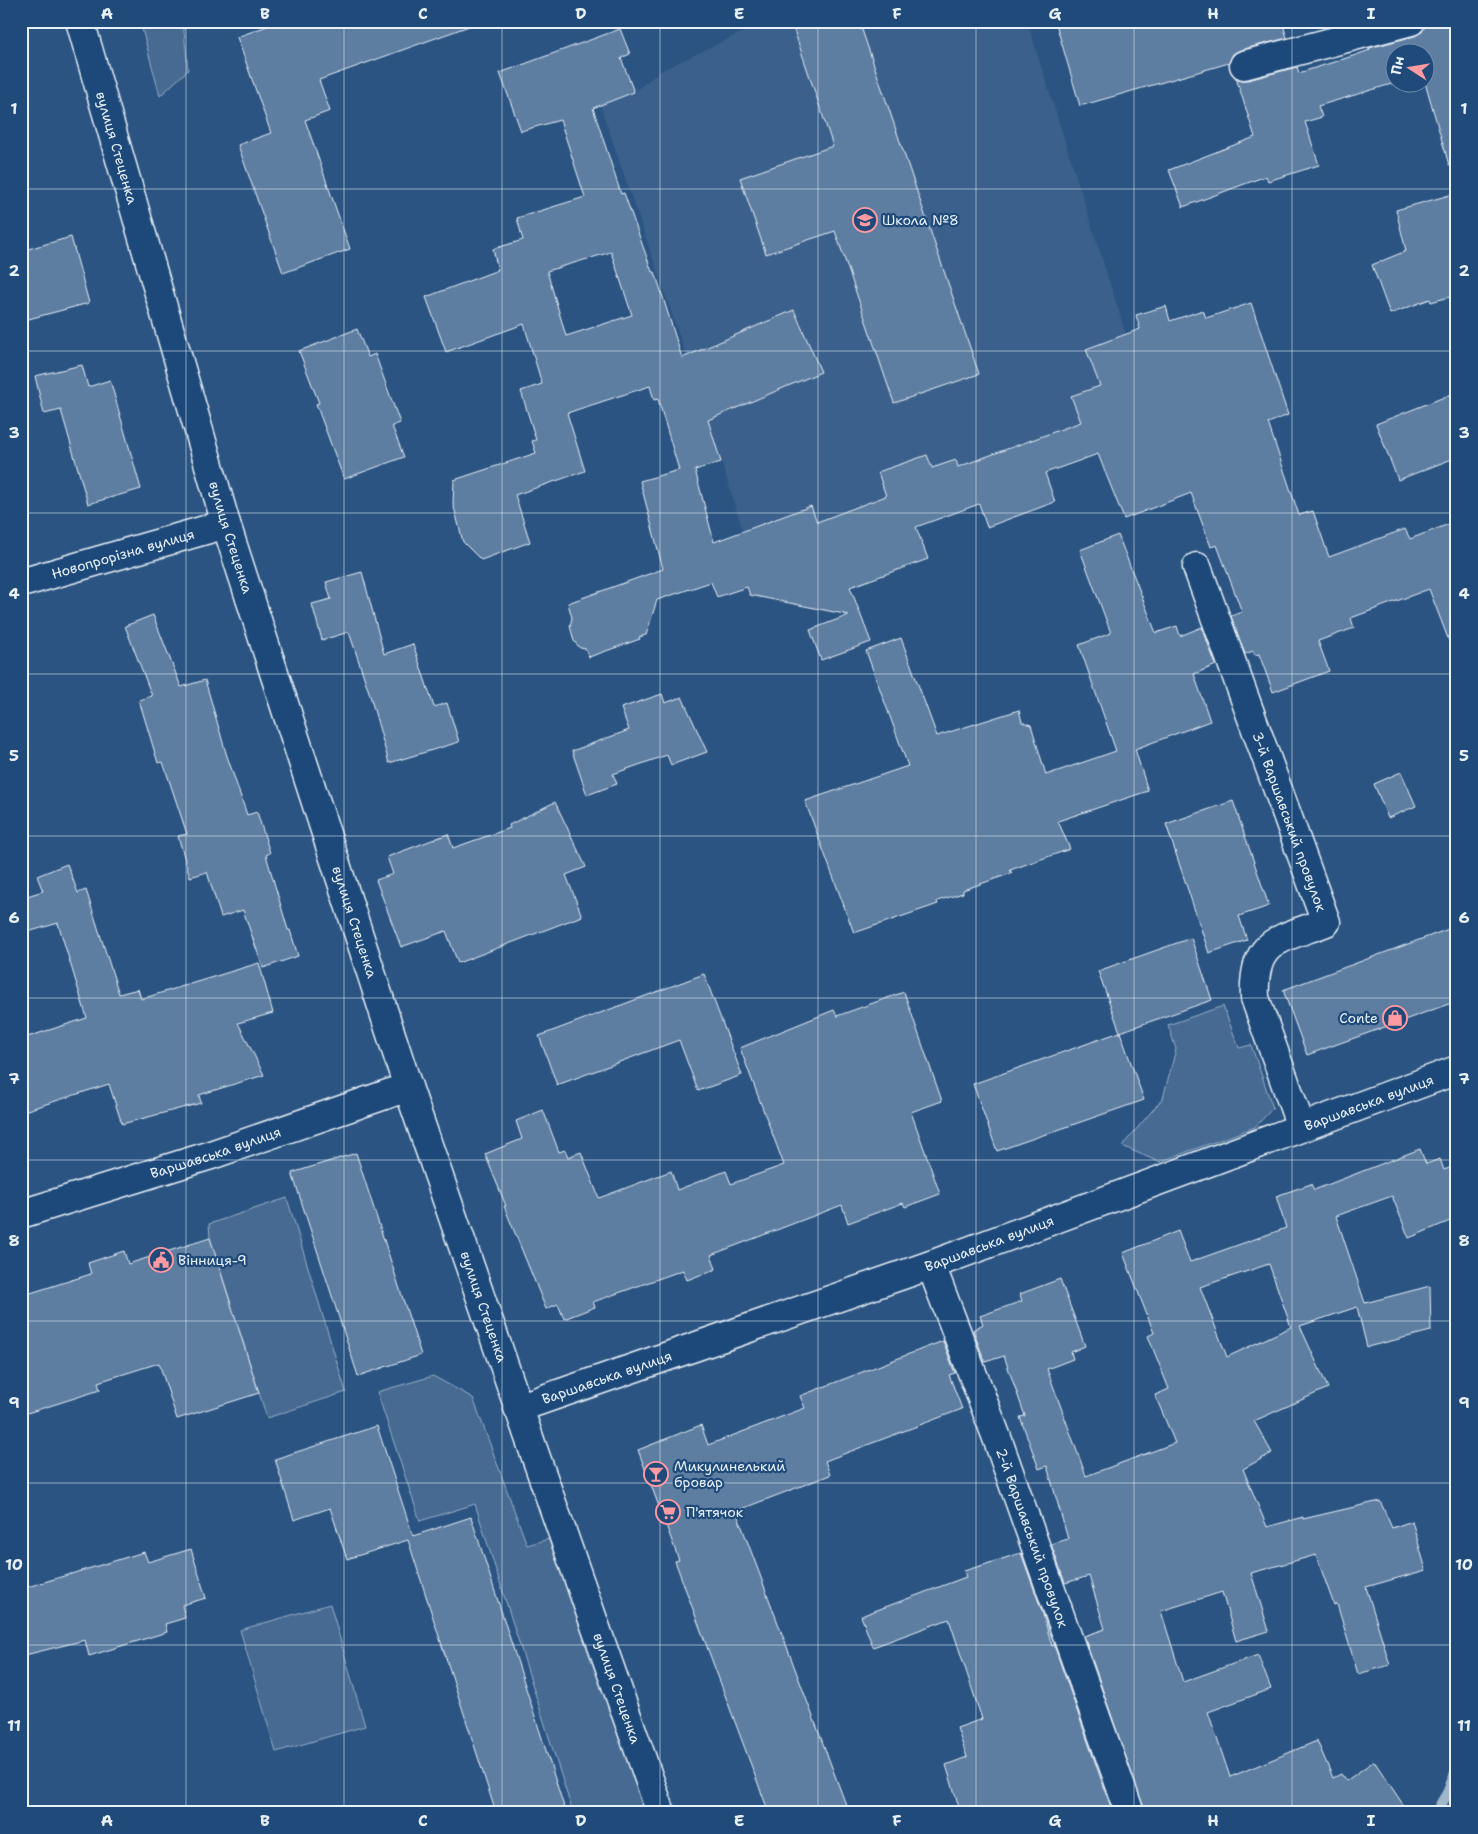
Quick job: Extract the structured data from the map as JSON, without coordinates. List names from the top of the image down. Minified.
{"streets":{"street":["вулиця Стеценка","Новопрорізна вулиця","3-й Варшавський провулок","Варшавська вулиця","2-й Варшавський провулок"]},"crossings":[["вулиця Стеценка","Новопрорізна вулиця"],["вулиця Стеценка","Варшавська вулиця"],["3-й Варшавський провулок","Варшавська вулиця"],["Варшавська вулиця","2-й Варшавський провулок"]],"places":{"school or university":["Школа №8"],"shop":["Conte"],"public building":["Вінниця-9"],"bar":["Микулинелький бровар"],"supermarket":["П'ятячок"]},"north":"left","grid":{"columns":["A","B","C","D","E","F","G","H","I"],"rows":["1","2","3","4","5","6","7","8","9","10","11"]}}
